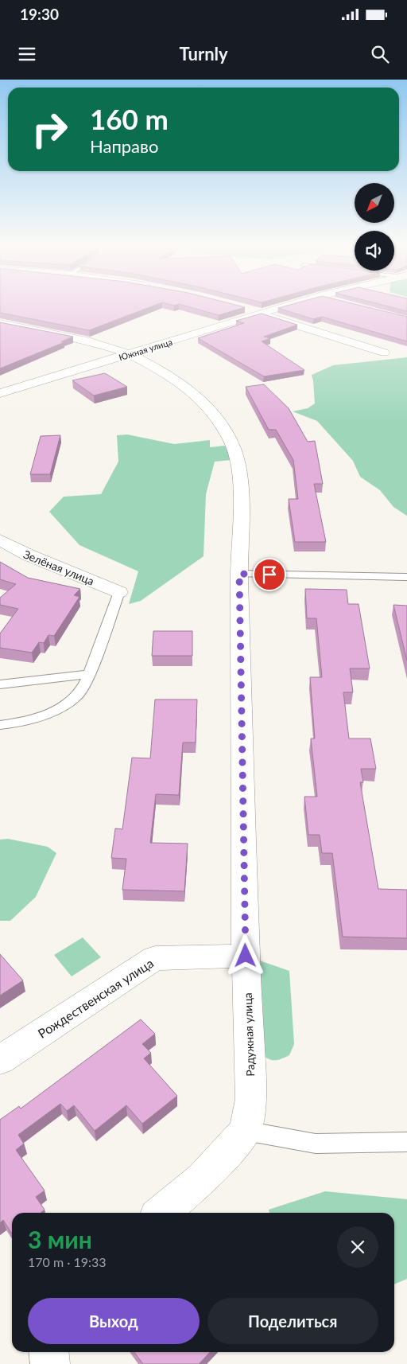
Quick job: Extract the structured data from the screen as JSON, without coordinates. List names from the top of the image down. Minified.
{"streets":{"street":["Южная улица","Зелёная улица","Рождественская улица","Радужная улица"]},"crossings":[["Южная улица","Радужная улица"],["Рождественская улица","Радужная улица"]],"north":"bottom left","page":{"status":"19:30","header":"Turnly","turn":["160 m","Направо"],"heading":["3 мин","170 m · 19:33"],"buttons":["Выход","Поделиться"]}}
